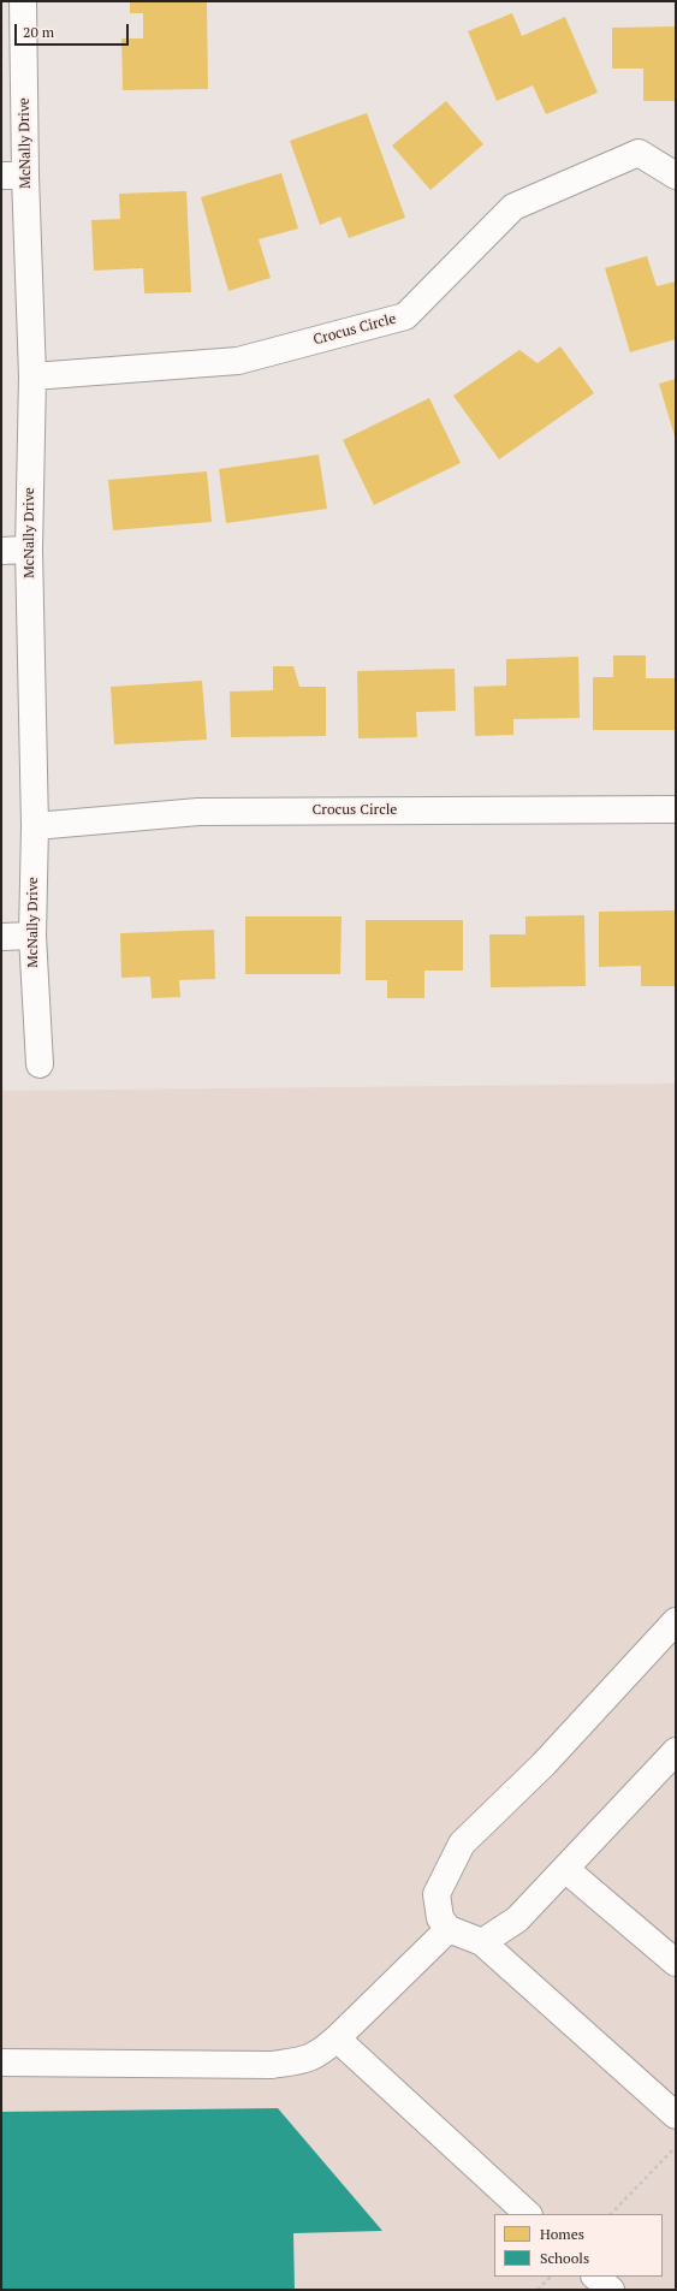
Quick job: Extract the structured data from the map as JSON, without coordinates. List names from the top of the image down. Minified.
{"streets":{"street":["McNally Drive","Crocus Circle"]},"crossings":[["McNally Drive","Crocus Circle"]],"legend":["Homes","Schools"],"scale_bar":"20 m"}
